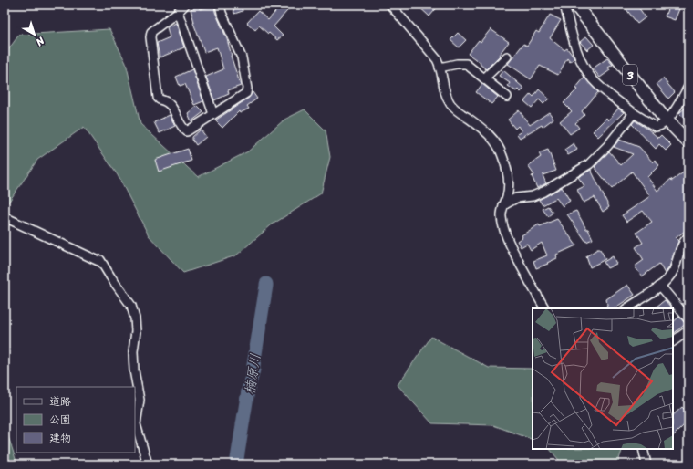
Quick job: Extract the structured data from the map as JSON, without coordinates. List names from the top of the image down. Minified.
{"streets":{"highway":["3"]},"water":["楠原川"],"legend":["道路","公園","建物"],"north":"bottom right"}
